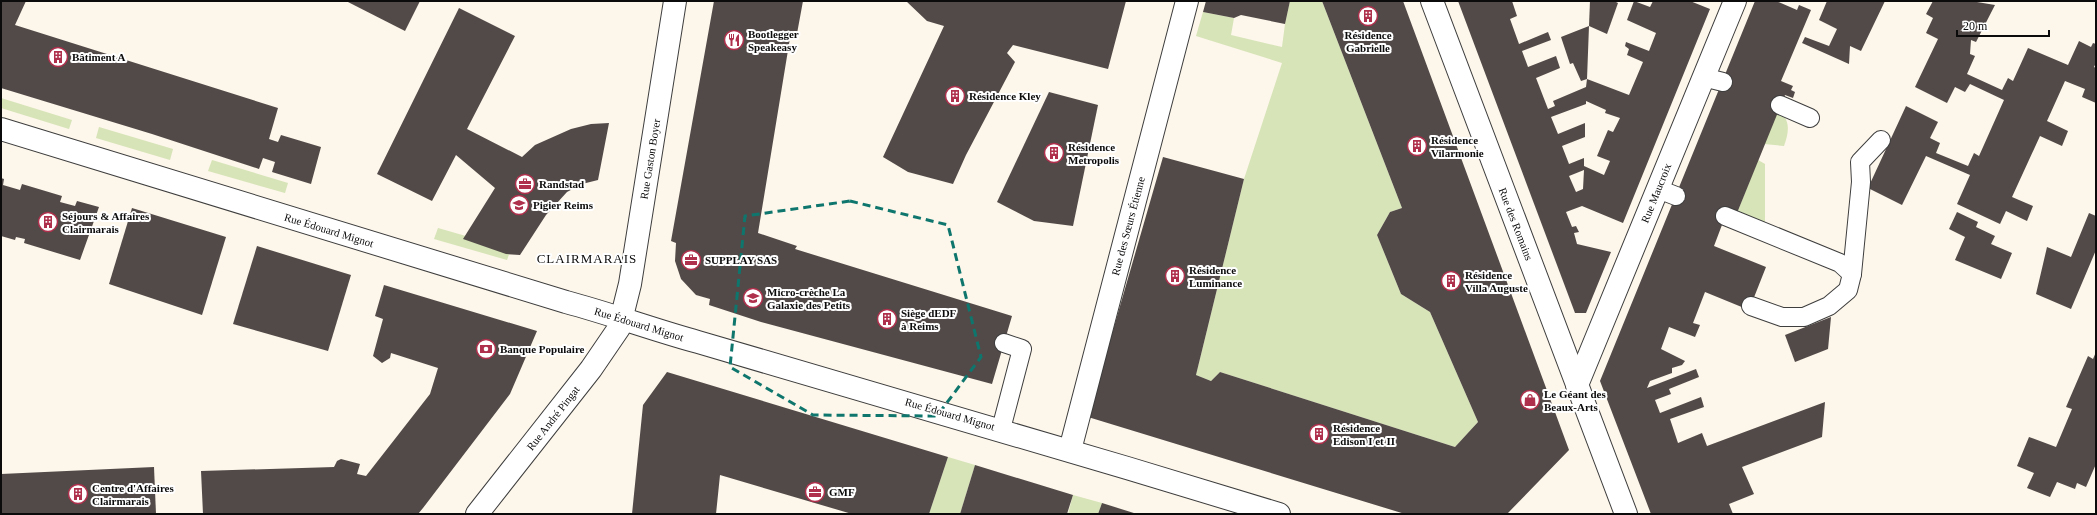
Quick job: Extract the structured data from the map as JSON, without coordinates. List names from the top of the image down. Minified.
{"streets":{"street":["Rue Gaston Boyer","Rue Maucroix","Rue des Romains","Rue des Sœurs Étienne","Rue Édouard Mignot","Rue André Pingat"]},"crossings":[["Rue Gaston Boyer","Rue Édouard Mignot"],["Rue Gaston Boyer","Rue André Pingat"],["Rue Maucroix","Rue des Romains"],["Rue des Sœurs Étienne","Rue Édouard Mignot"],["Rue Édouard Mignot","Rue André Pingat"]],"districts":["CLAIRMARAIS"],"places":{"building":["Résidence Gabrielle","Bâtiment A","Résidence Kley","Résidence Vilarmonie","Résidence Metropolis","Séjours & Affaires Clairmarais","Résidence Luminance","Résidence Villa Auguste","Siège dEDF à Reims","Résidence Edison I et II","Centre d'Affaires Clairmarais"],"restaurant":["Bootlegger Speakeasy"],"office":["Randstad","SUPPLAY SAS","GMF"],"school or university":["Pigier Reims","Micro-crèche La Galaxie des Petits"],"bank":["Banque Populaire"],"shop":["Le Géant des Beaux-Arts"]},"scale_bar":"20 m"}
